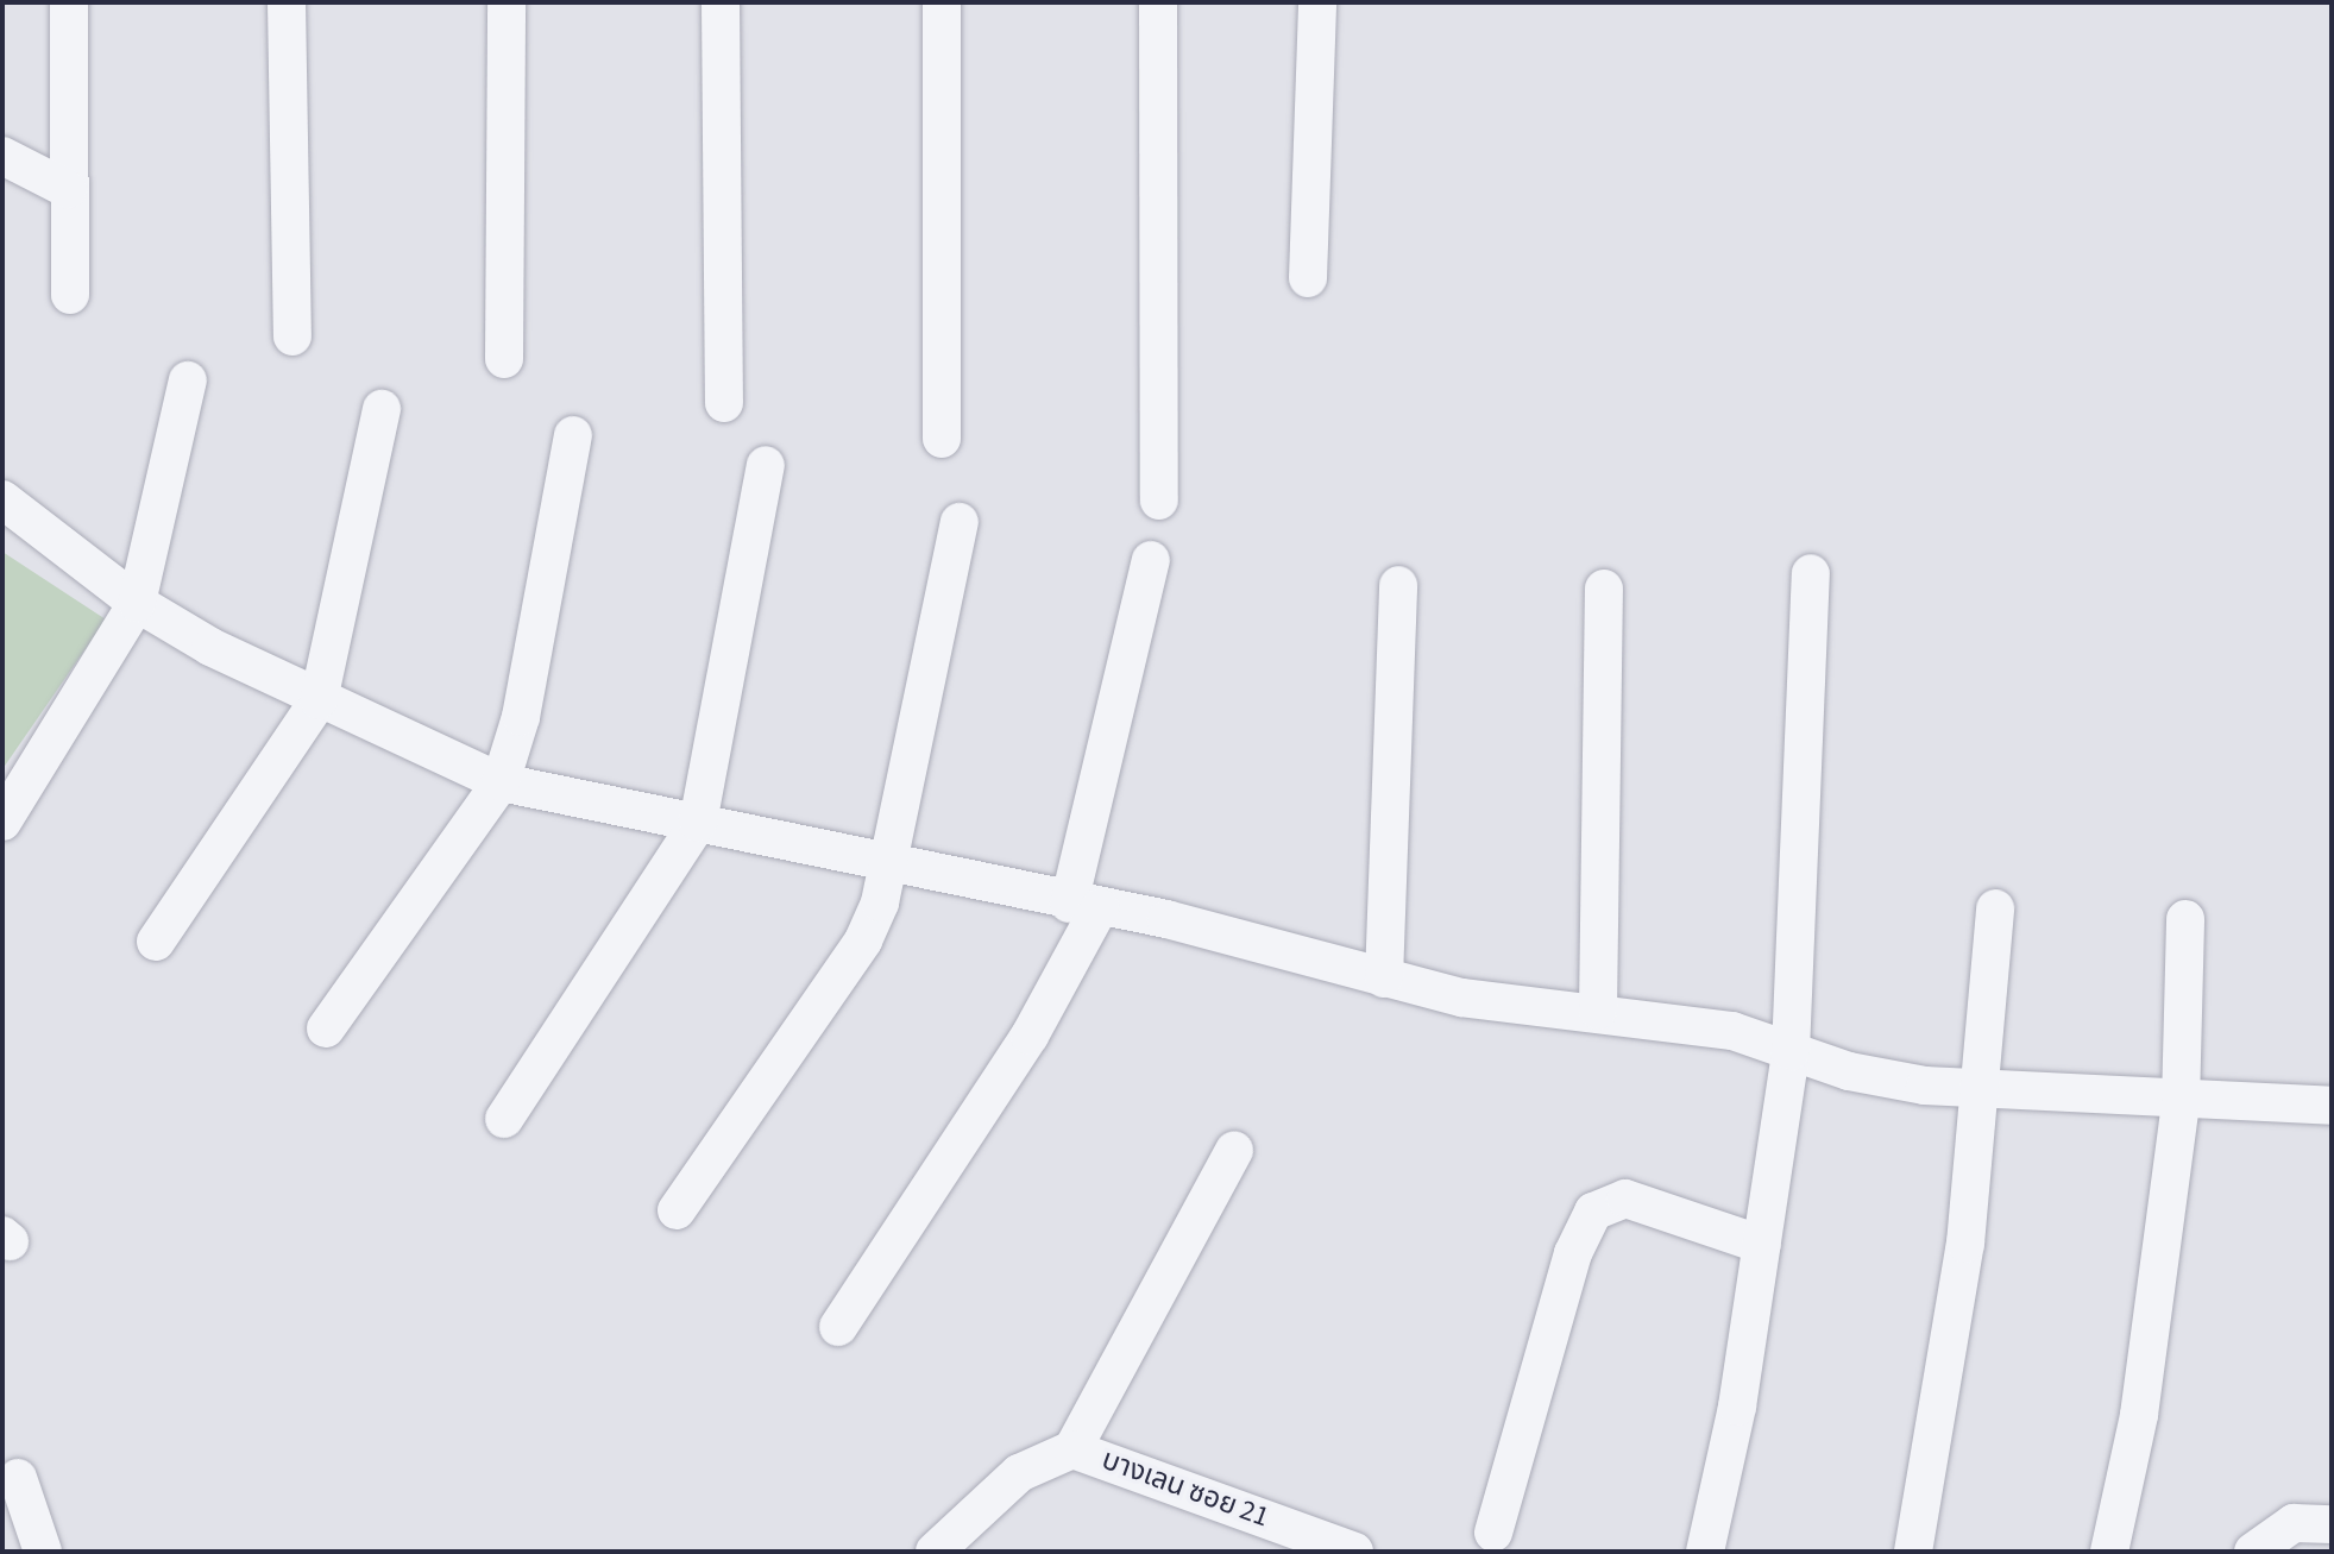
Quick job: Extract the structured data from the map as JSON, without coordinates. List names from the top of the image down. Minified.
{"streets":{"street":["บางเลน ซอย 21"]}}
